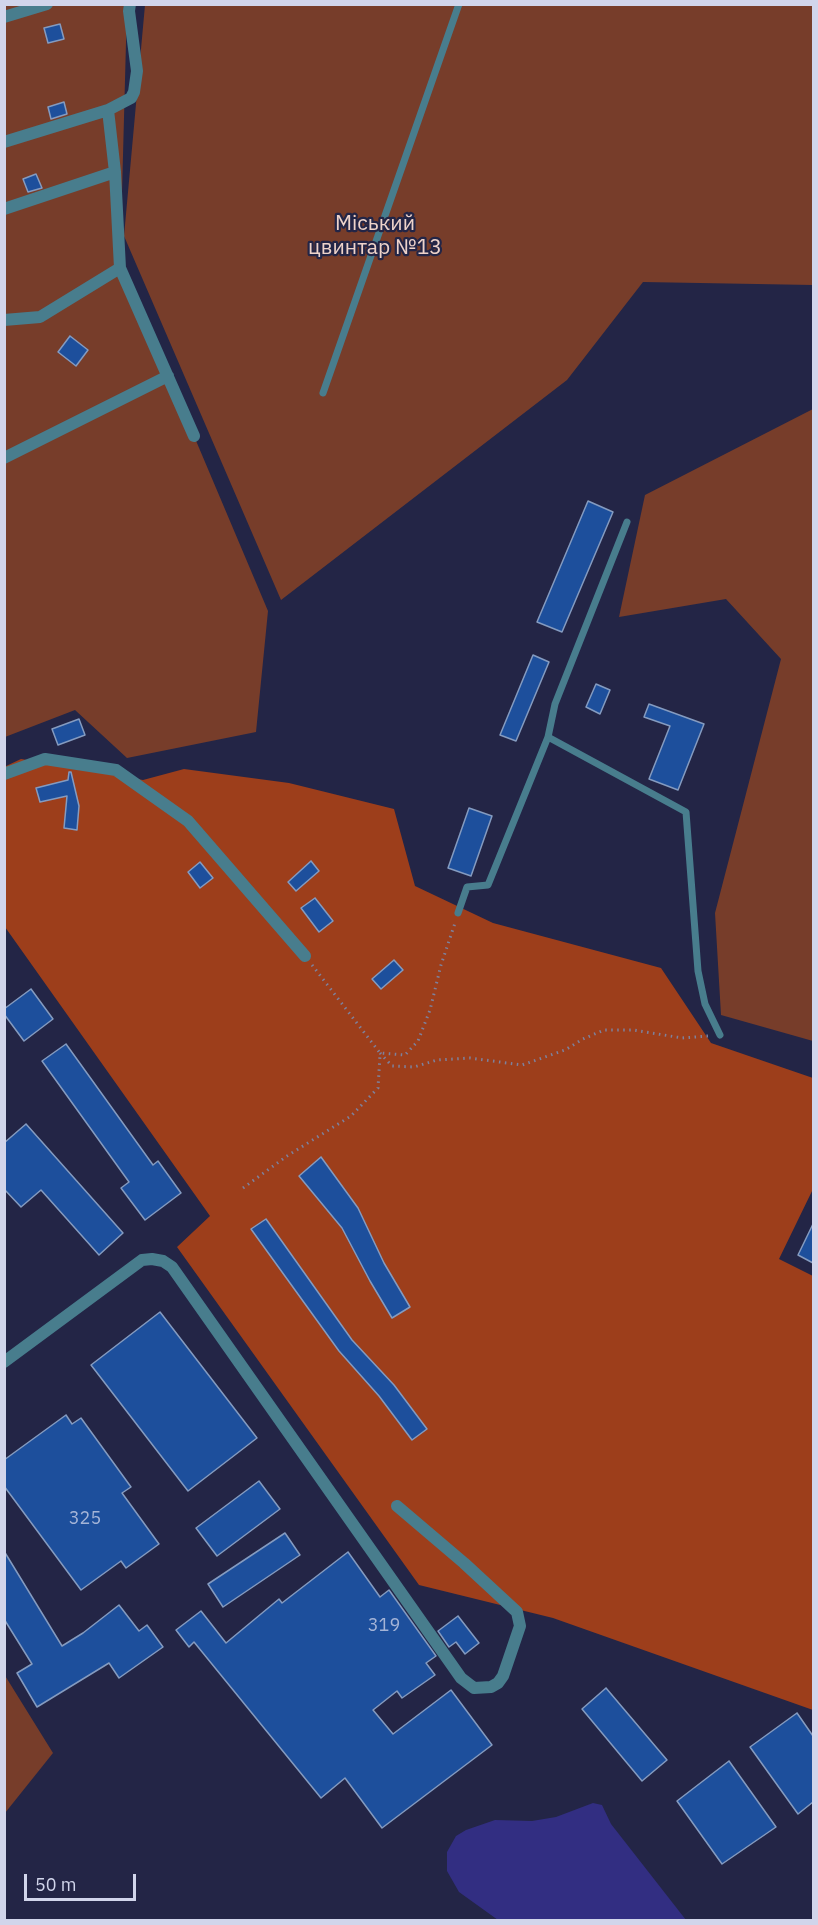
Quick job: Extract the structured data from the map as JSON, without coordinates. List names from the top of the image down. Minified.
{"parks":["Міський цвинтар №13"],"house_numbers":["325","319"],"scale_bar":"50 m"}
